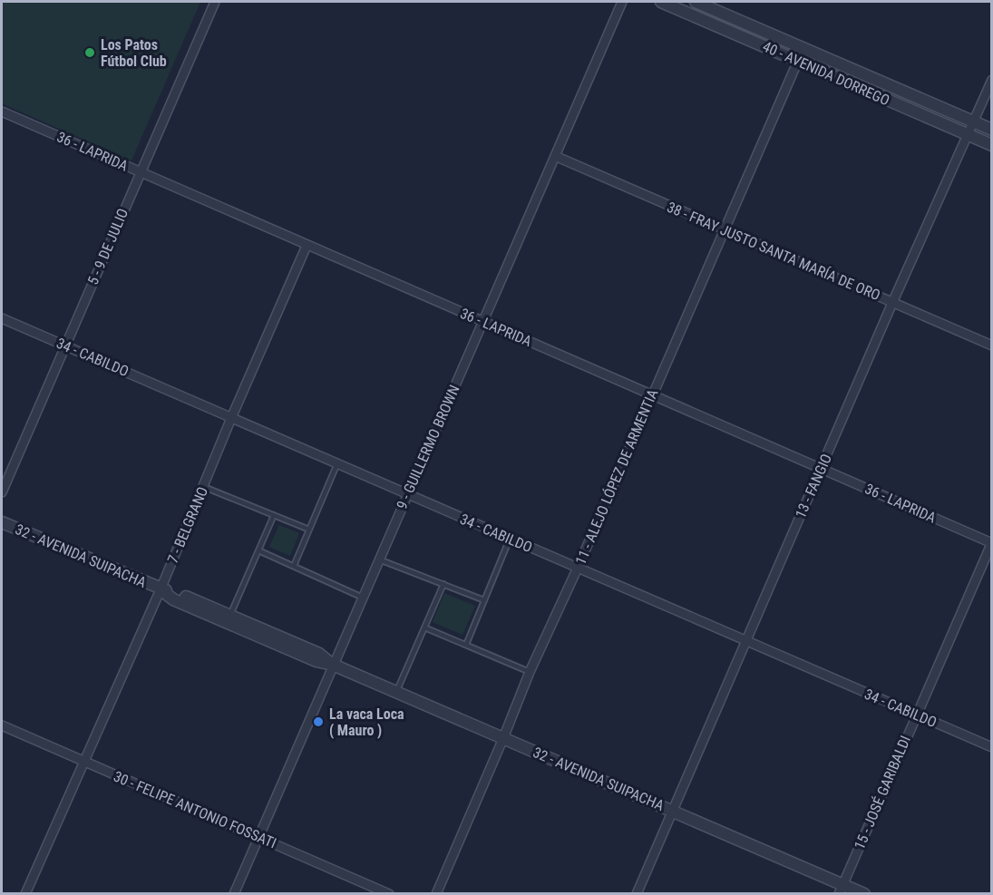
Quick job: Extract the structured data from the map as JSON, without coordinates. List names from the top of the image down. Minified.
{"streets":{"street":["40 - AVENIDA DORREGO","36 - LAPRIDA","5 - 9 DE JULIO","38 - FRAY JUSTO SANTA MARÍA DE ORO","34 - CABILDO","9 - GUILLERMO BROWN","11 - ALEJO LÓPEZ DE ARMENTIA","13 - FANGIO","7 - BELGRANO","32 - AVENIDA SUIPACHA","15 - JOSÉ GARIBALDI","30 - FELIPE ANTONIO FOSSATI"]},"crossings":[["40 - AVENIDA DORREGO","11 - ALEJO LÓPEZ DE ARMENTIA"],["40 - AVENIDA DORREGO","13 - FANGIO"],["36 - LAPRIDA","5 - 9 DE JULIO"],["36 - LAPRIDA","9 - GUILLERMO BROWN"],["36 - LAPRIDA","11 - ALEJO LÓPEZ DE ARMENTIA"],["36 - LAPRIDA","13 - FANGIO"],["36 - LAPRIDA","7 - BELGRANO"],["36 - LAPRIDA","15 - JOSÉ GARIBALDI"],["5 - 9 DE JULIO","34 - CABILDO"],["38 - FRAY JUSTO SANTA MARÍA DE ORO","9 - GUILLERMO BROWN"],["38 - FRAY JUSTO SANTA MARÍA DE ORO","11 - ALEJO LÓPEZ DE ARMENTIA"],["38 - FRAY JUSTO SANTA MARÍA DE ORO","13 - FANGIO"],["34 - CABILDO","9 - GUILLERMO BROWN"],["34 - CABILDO","11 - ALEJO LÓPEZ DE ARMENTIA"],["34 - CABILDO","13 - FANGIO"],["34 - CABILDO","7 - BELGRANO"],["34 - CABILDO","15 - JOSÉ GARIBALDI"],["9 - GUILLERMO BROWN","32 - AVENIDA SUIPACHA"],["9 - GUILLERMO BROWN","30 - FELIPE ANTONIO FOSSATI"],["11 - ALEJO LÓPEZ DE ARMENTIA","32 - AVENIDA SUIPACHA"],["13 - FANGIO","32 - AVENIDA SUIPACHA"],["7 - BELGRANO","32 - AVENIDA SUIPACHA"],["7 - BELGRANO","30 - FELIPE ANTONIO FOSSATI"],["32 - AVENIDA SUIPACHA","15 - JOSÉ GARIBALDI"]],"places":["Los Patos Fútbol Club","La vaca Loca ( Mauro )"]}
